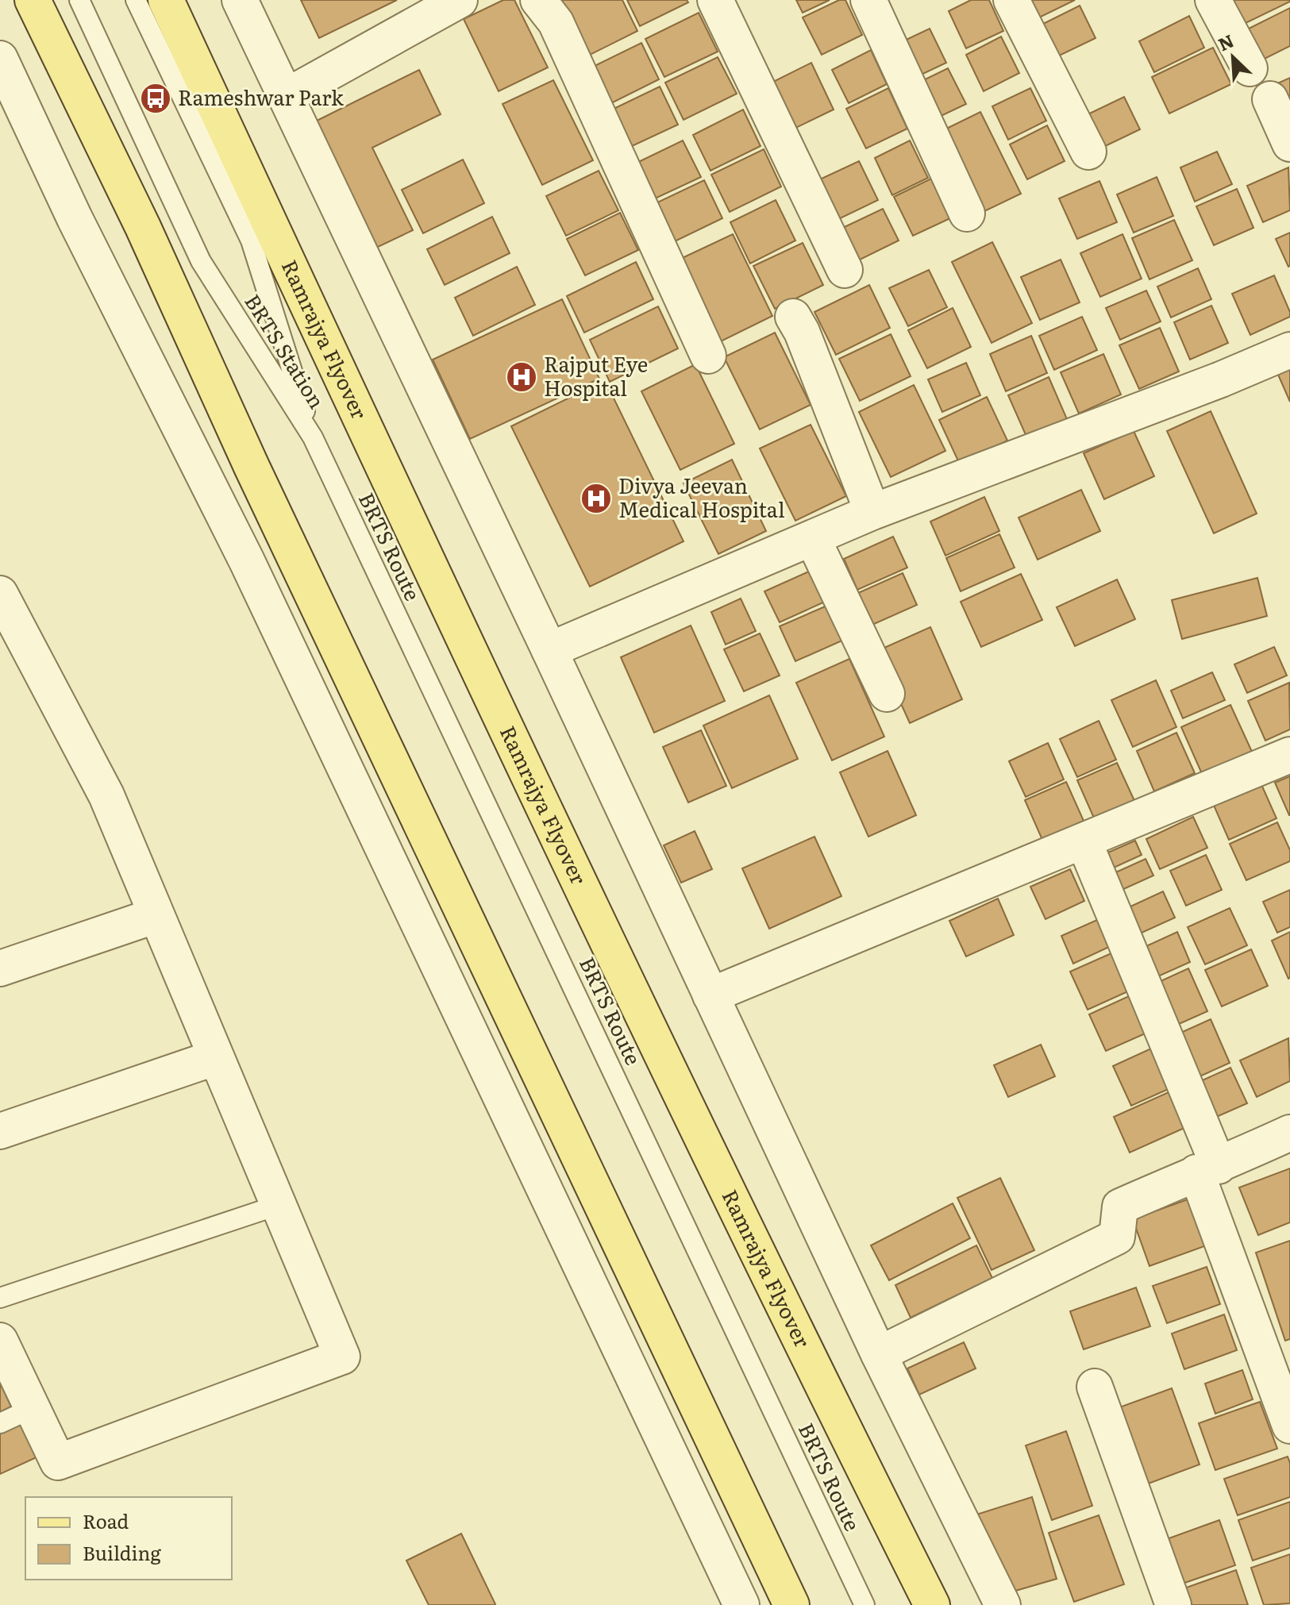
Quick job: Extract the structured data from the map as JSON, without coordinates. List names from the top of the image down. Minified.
{"streets":{"main road":["Ramrajya Flyover"],"lane":["BRTS Station","BRTS Route"]},"crossings":[["BRTS Station","BRTS Route"]],"places":{"bus stop":["Rameshwar Park"],"hospital":["Rajput Eye Hospital","Divya Jeevan Medical Hospital"]},"legend":["Road","Building"],"north":"top left"}
